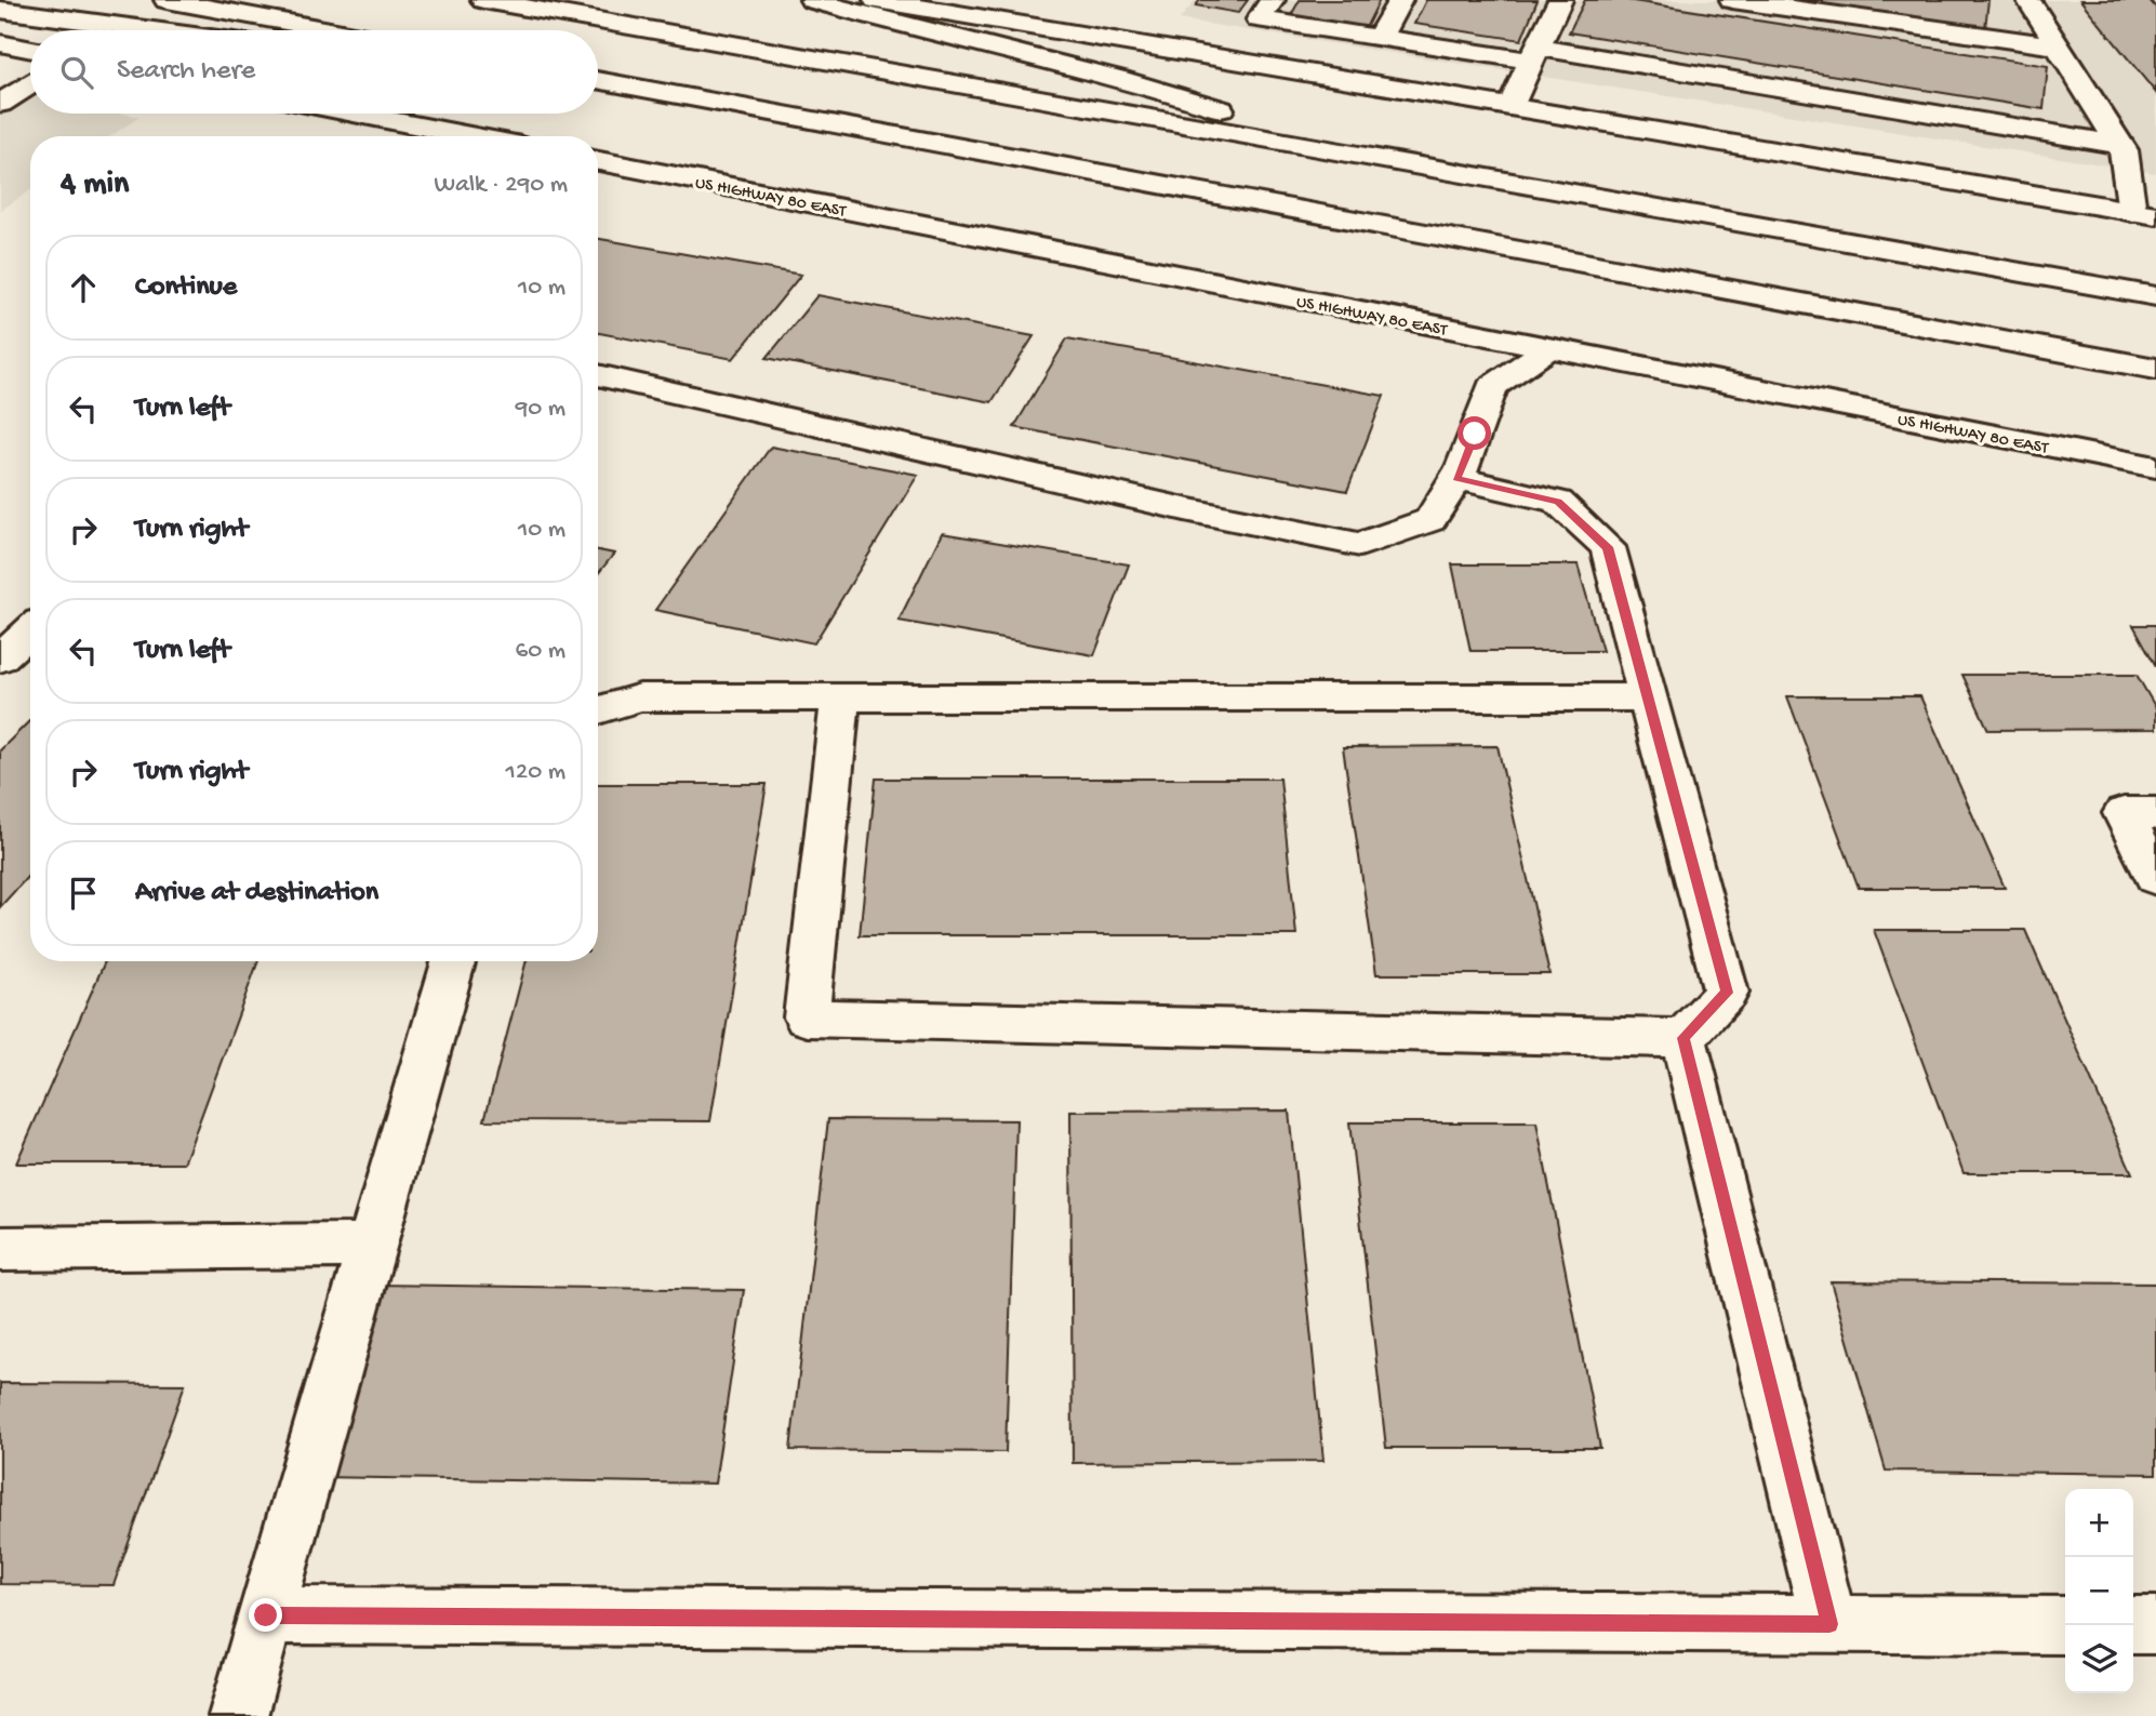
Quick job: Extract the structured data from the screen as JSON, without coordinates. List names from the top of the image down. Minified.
{"streets":{"main road":["US HIGHWAY 80 EAST"]},"page":{"search":"Search here","heading":["4 min","Walk · 290 m"],"list":[["Continue","10 m"],["Turn left","90 m"],["Turn right","10 m"],["Turn left","60 m"],["Turn right","120 m"],"Arrive at destination"],"map_buttons":["+","−"]}}
